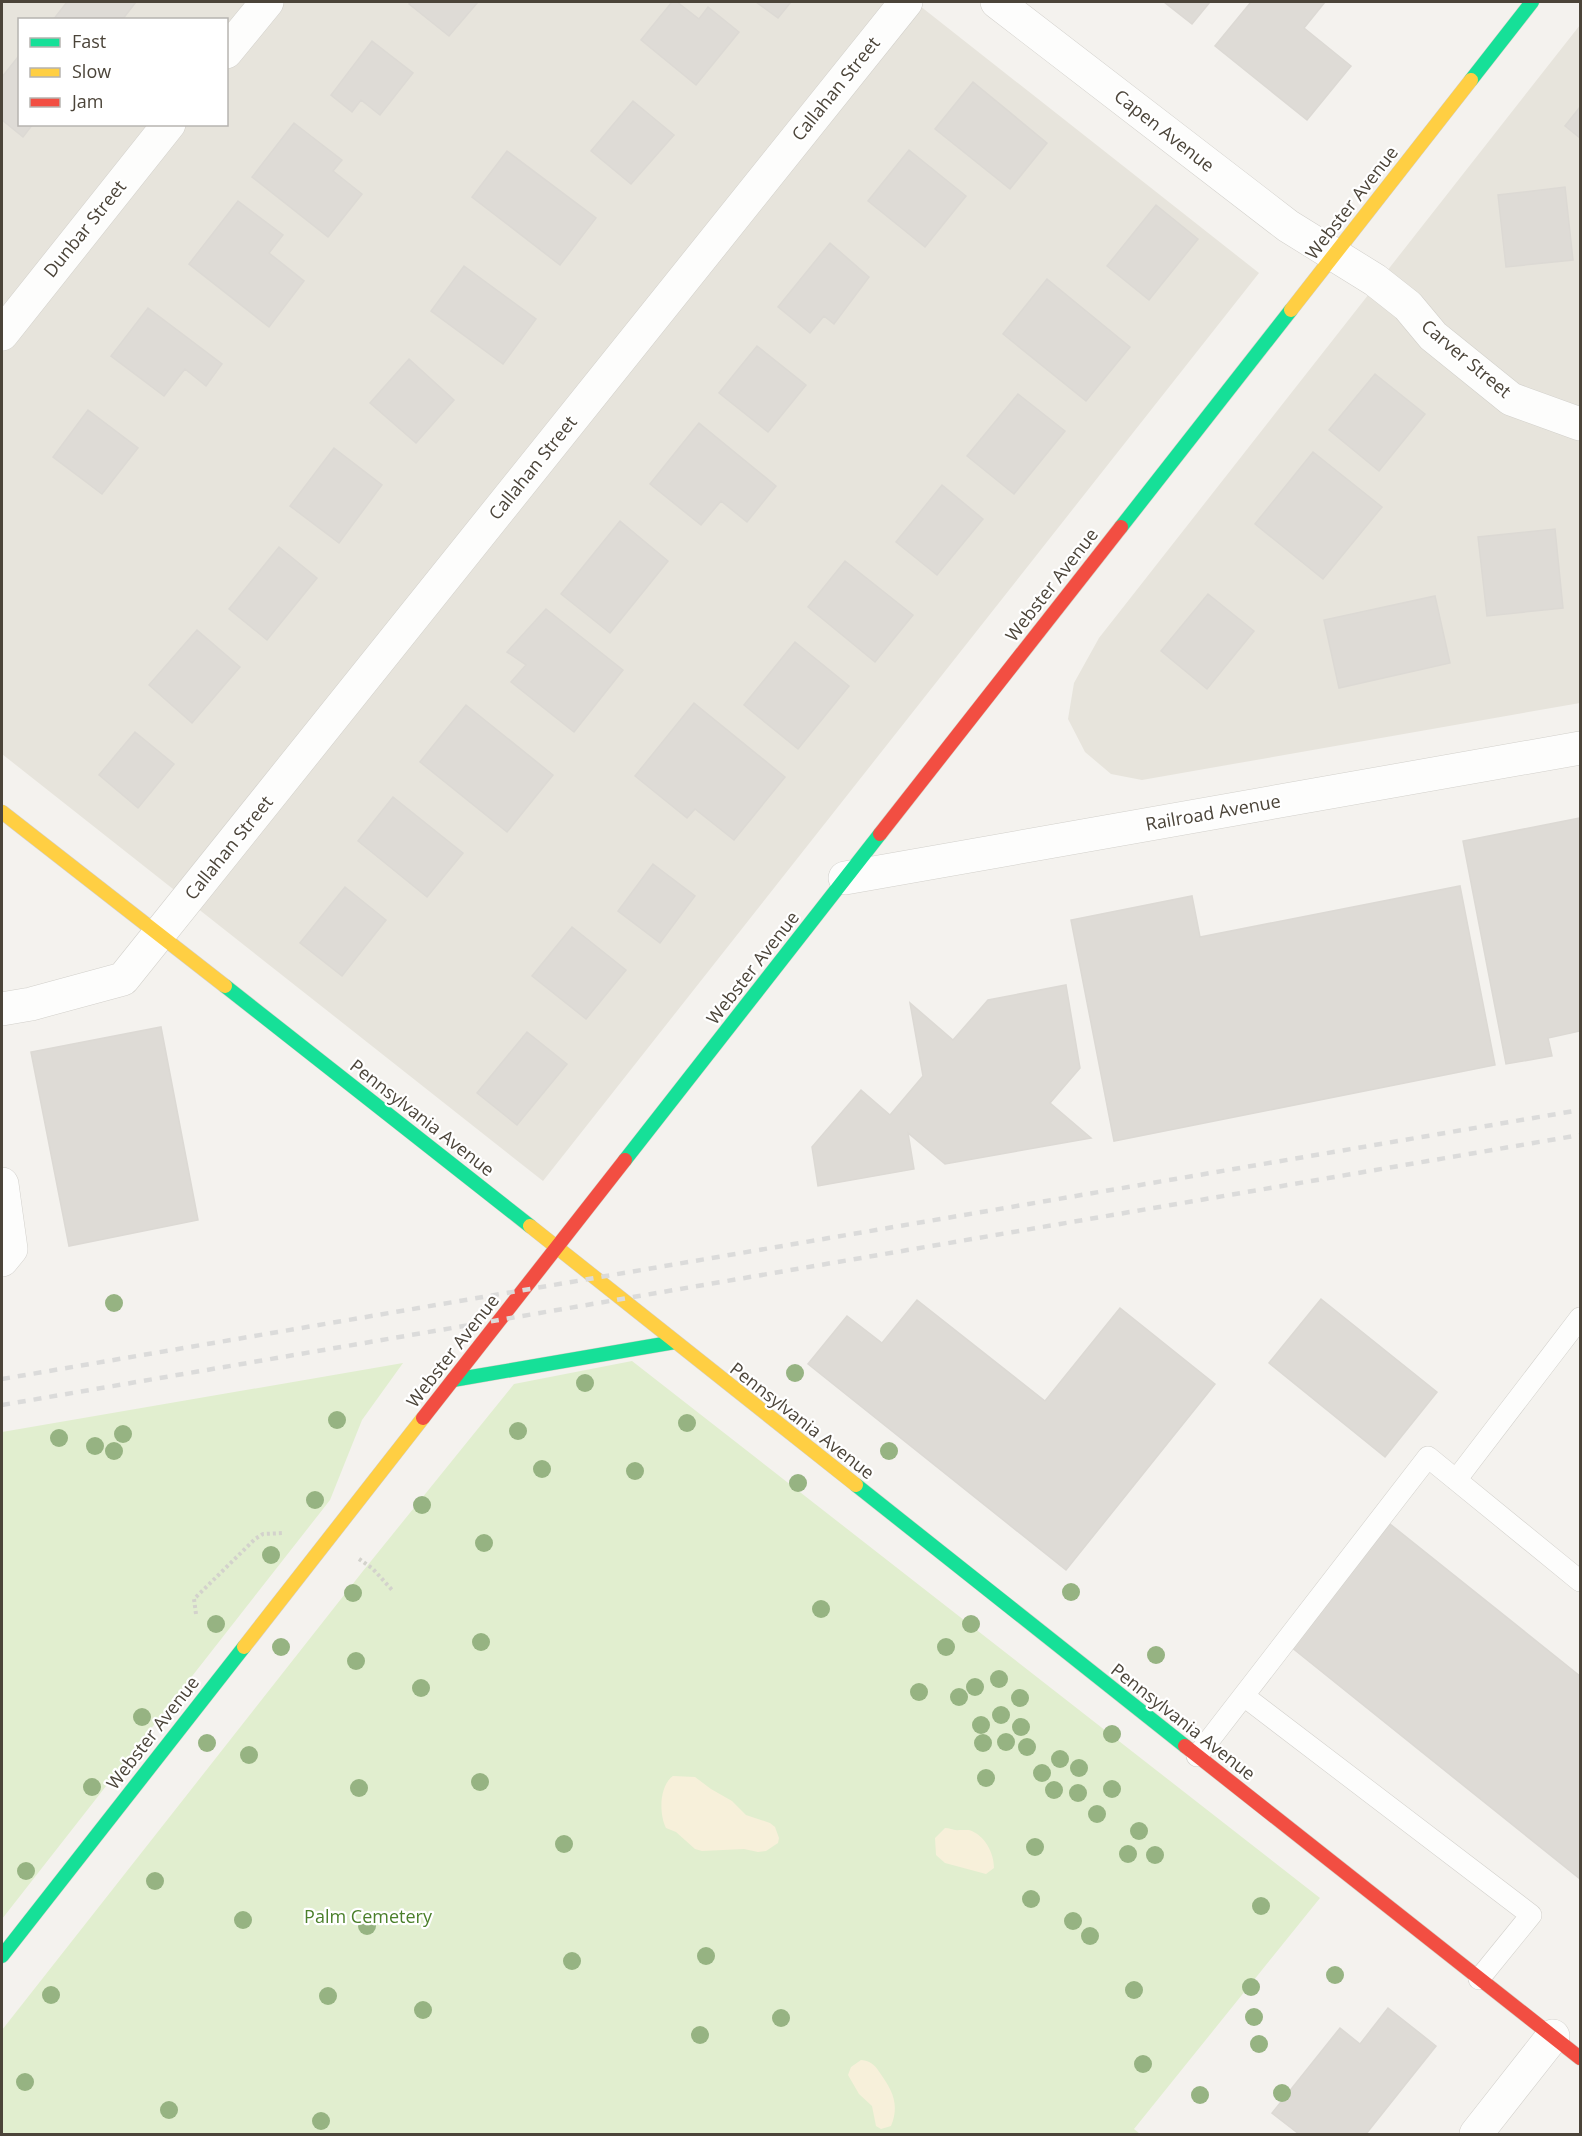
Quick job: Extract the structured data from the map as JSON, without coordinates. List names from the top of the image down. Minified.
{"streets":{"street":["Callahan Street","Capen Avenue","Webster Avenue","Dunbar Street","Carver Street","Railroad Avenue","Pennsylvania Avenue"]},"crossings":[["Callahan Street","Pennsylvania Avenue"],["Capen Avenue","Webster Avenue"],["Capen Avenue","Carver Street"],["Webster Avenue","Carver Street"],["Webster Avenue","Railroad Avenue"],["Webster Avenue","Pennsylvania Avenue"]],"parks":["Palm Cemetery"],"legend":["Fast","Slow","Jam"]}
